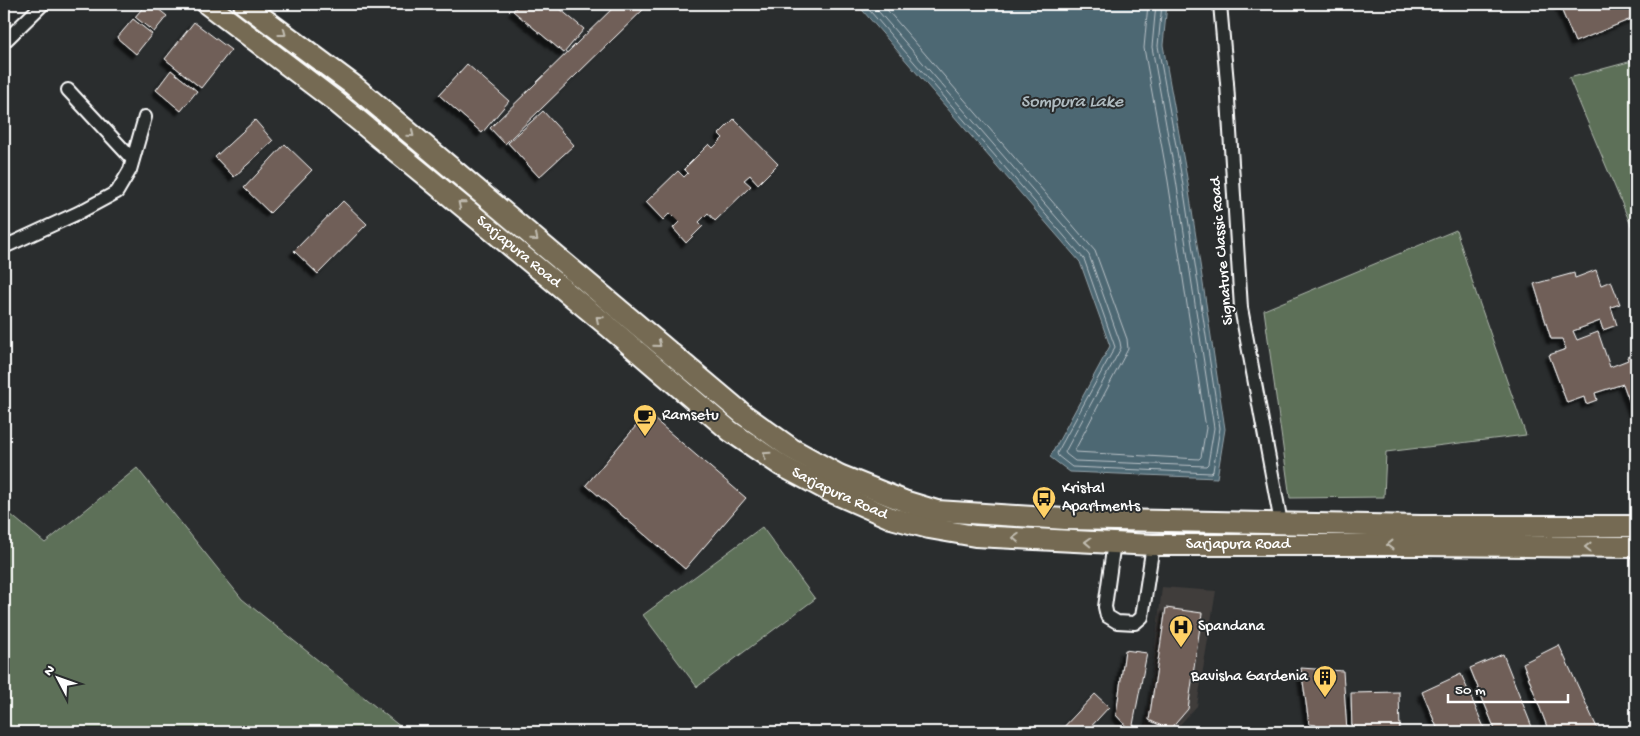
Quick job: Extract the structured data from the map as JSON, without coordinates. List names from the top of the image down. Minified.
{"streets":{"main road":["Sarjapura Road"],"street":["Signature Classic Road"]},"crossings":[["Signature Classic Road","Sarjapura Road"]],"water":["Sompura Lake"],"places":{"cafe":["Ramsetu"],"bus stop":["Kristal Apartments"],"hospital":["Spandana"],"building":["Bavisha Gardenia"]},"scale_bar":"50 m","north":"top left"}
